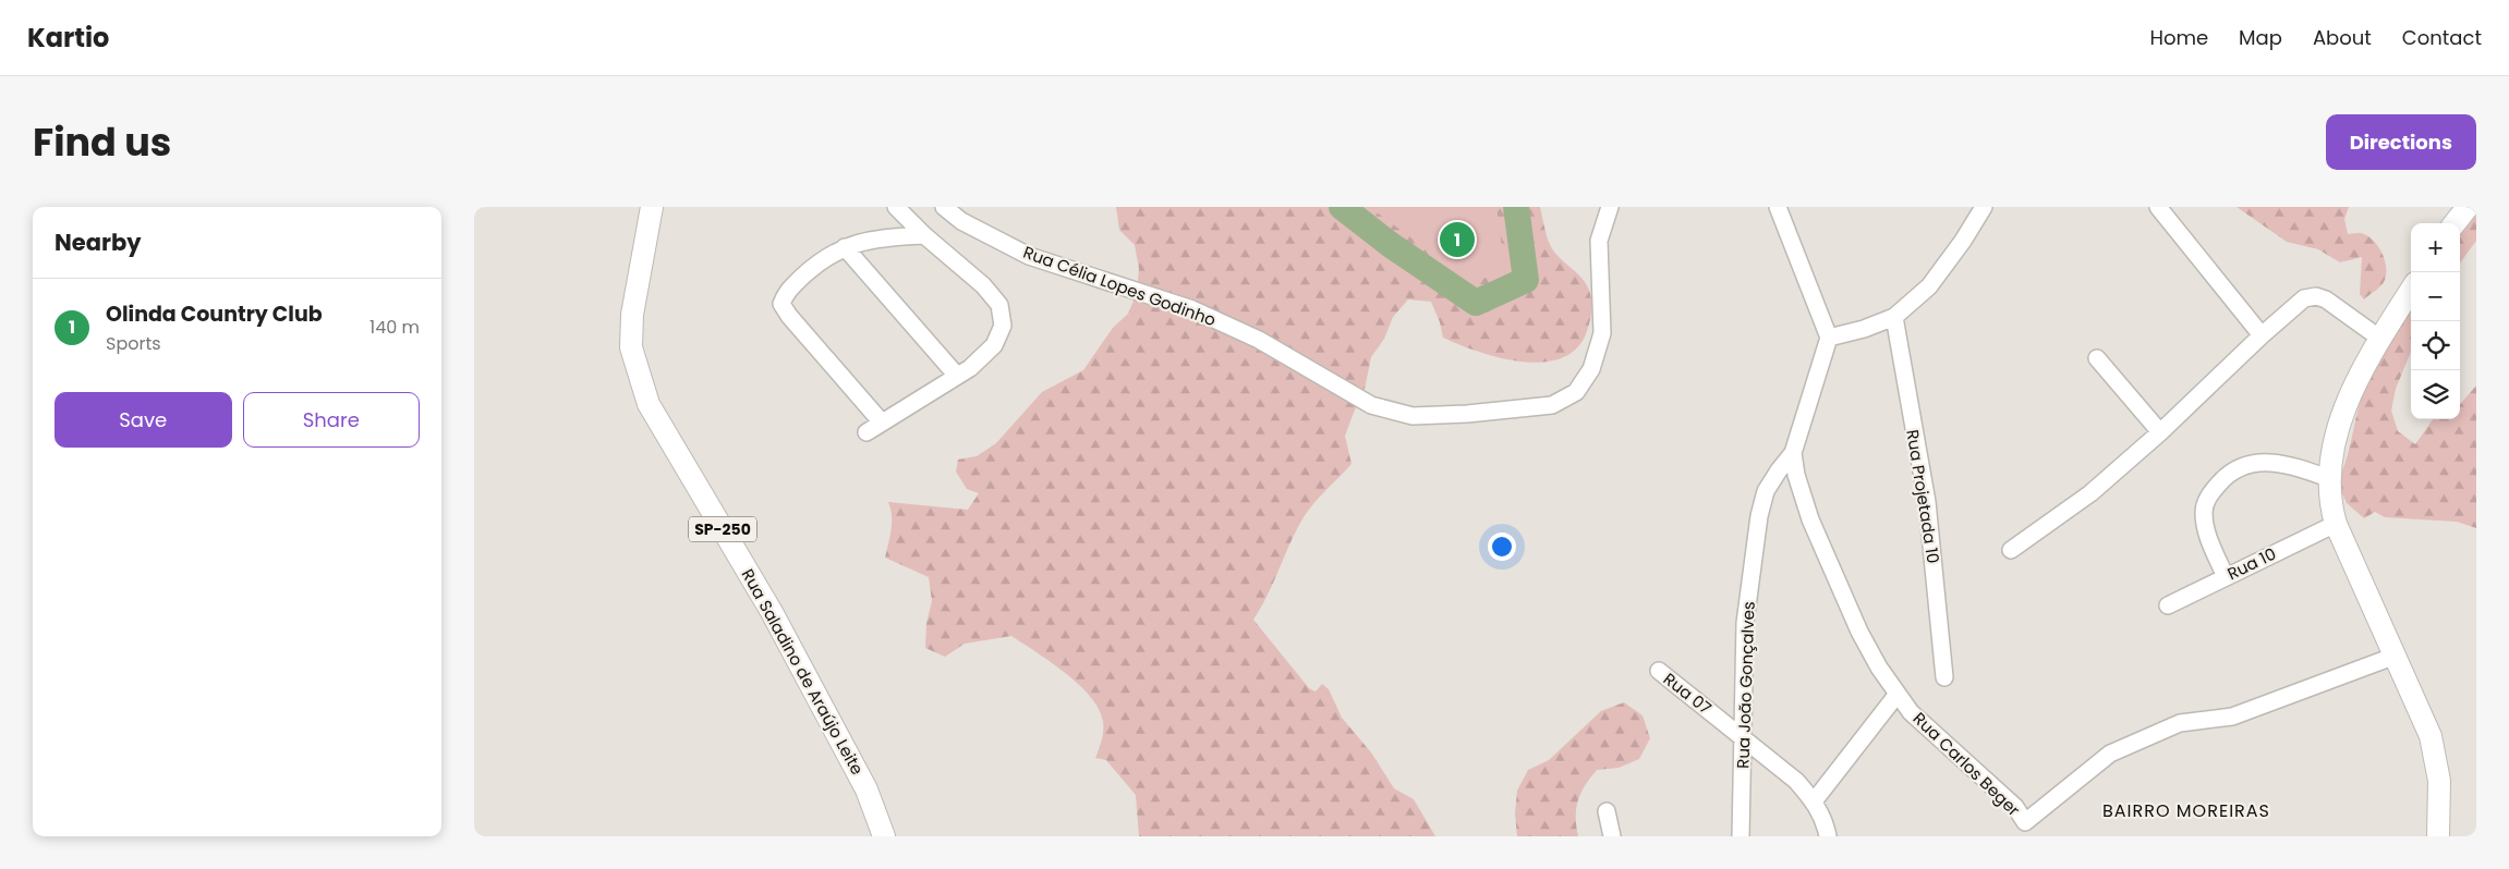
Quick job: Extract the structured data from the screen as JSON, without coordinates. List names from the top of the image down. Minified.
{"streets":{"main road":["SP-250","Rua Saladino de Araújo Leite"],"street":["Rua Célia Lopes Godinho","Rua Projetada 10","Rua 10","Rua João Gonçalves","Rua 07","Rua Carlos Beger"]},"crossings":[["Rua João Gonçalves","Rua 07"],["Rua João Gonçalves","Rua Carlos Beger"]],"districts":["BAIRRO MOREIRAS"],"page":{"header":"Kartio","nav":["Home","Map","About","Contact"],"title":"Find us","buttons":["Directions",["Save","Share"]],"heading":"Nearby","pins":"1","map_buttons":["+","−"],"list":[{"mark":"1","name":"Olinda Country Club","note":"Sports","value":"140 m"}]}}
